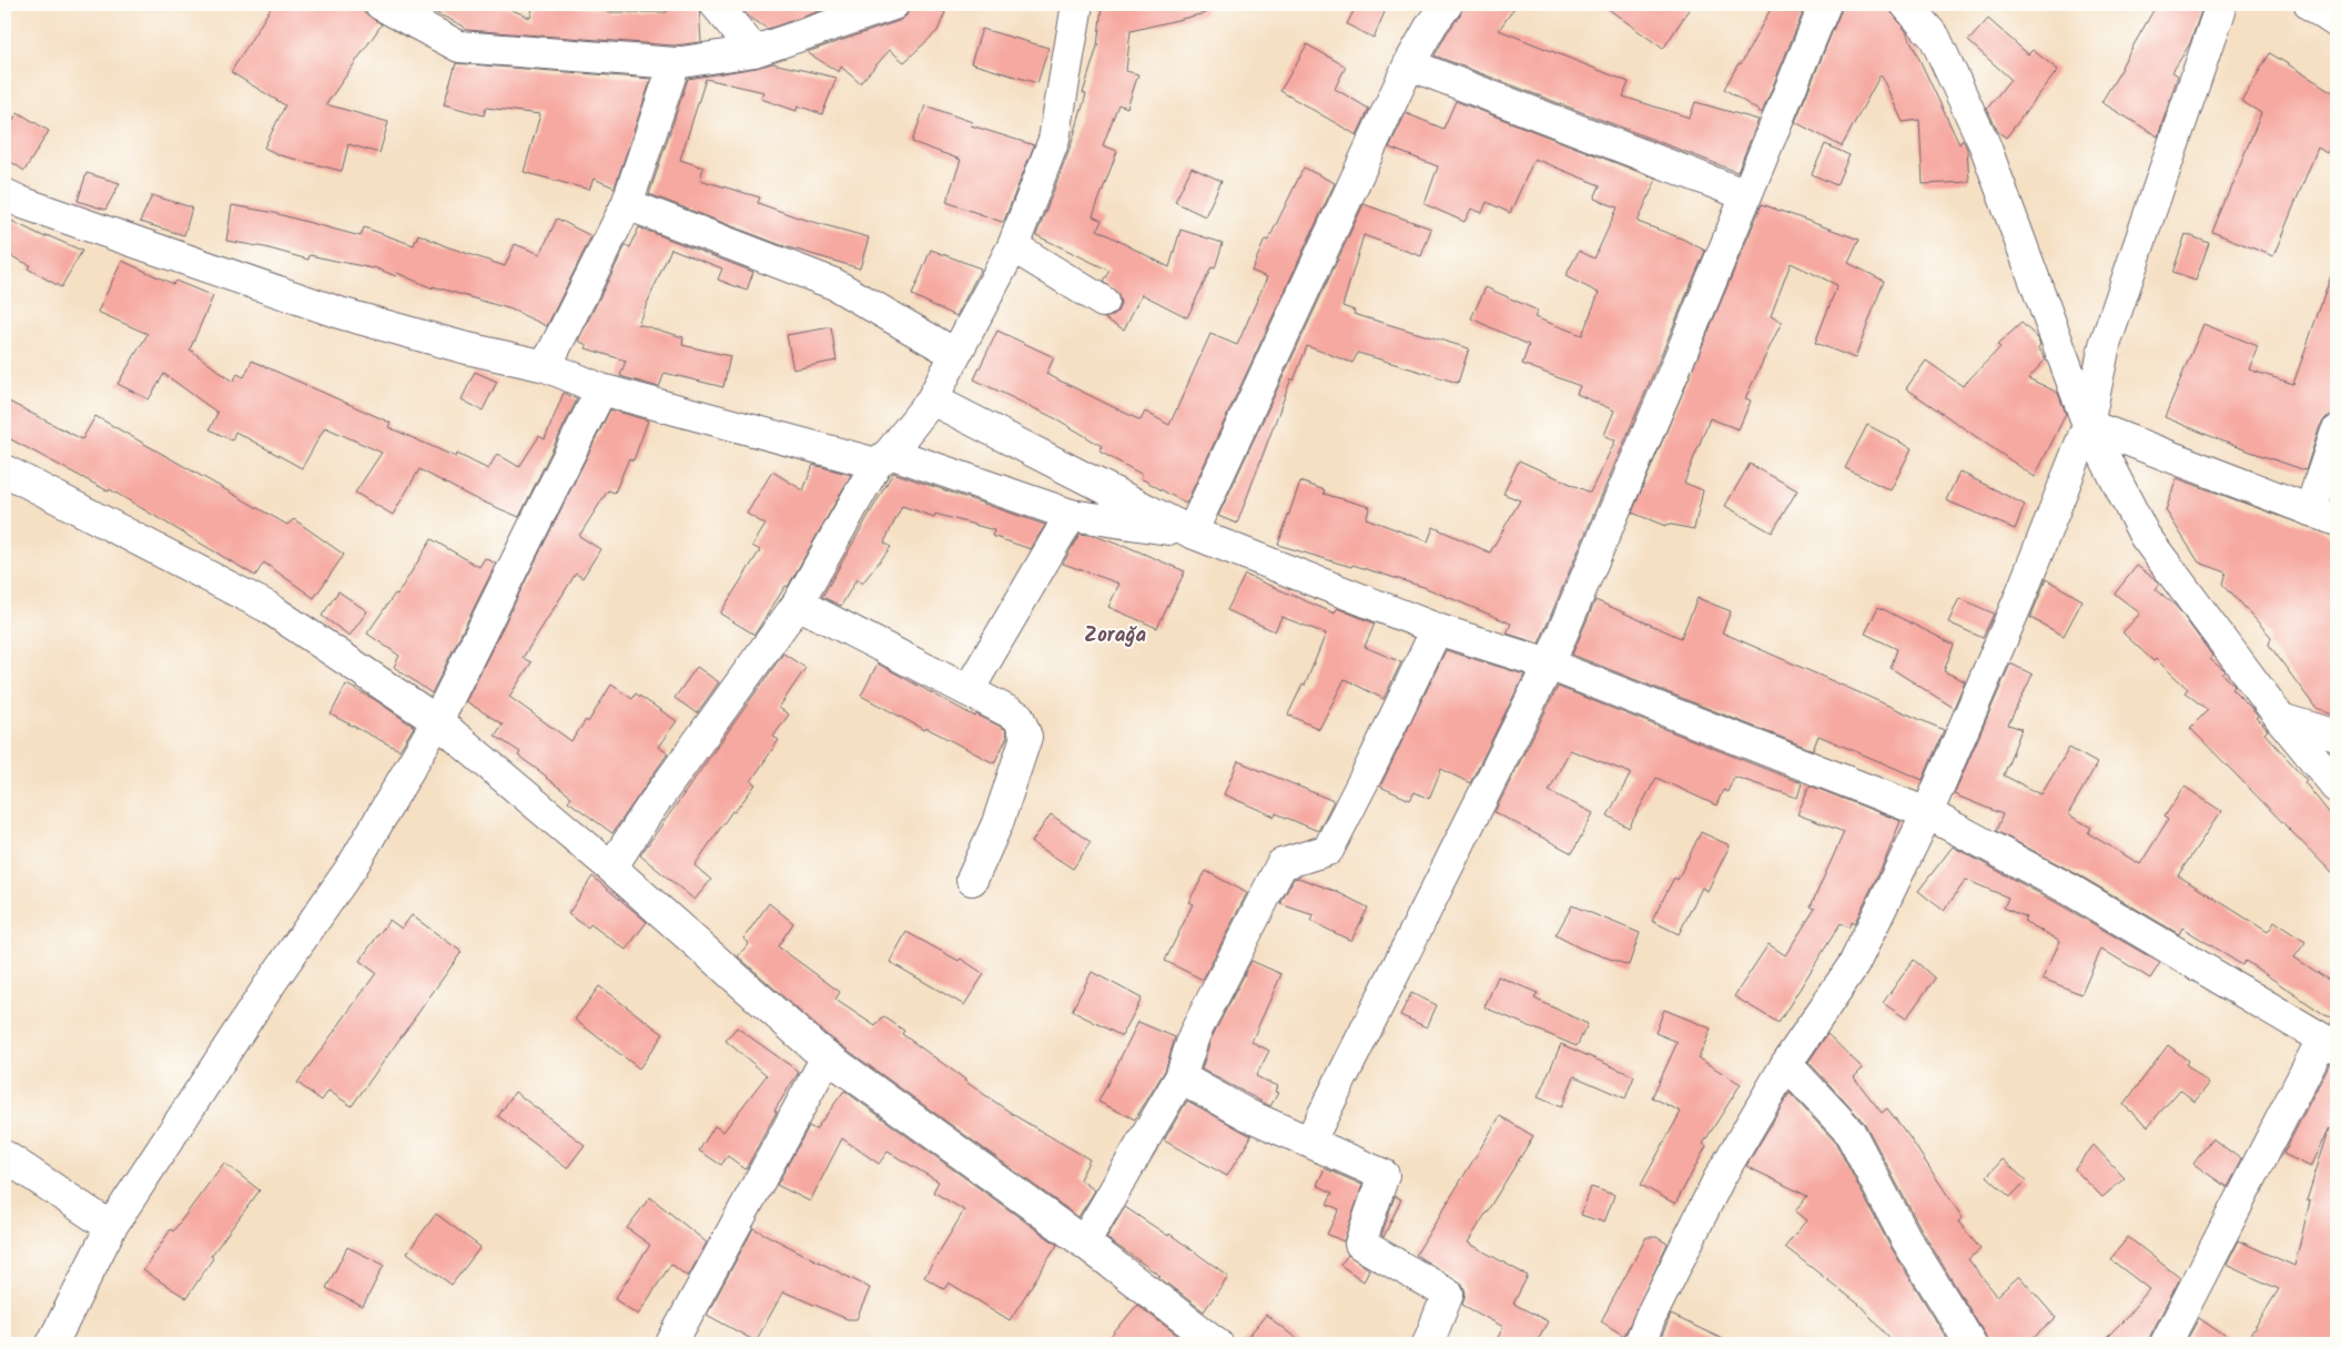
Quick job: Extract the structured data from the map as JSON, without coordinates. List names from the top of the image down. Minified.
{"districts":["Zorağa"]}
